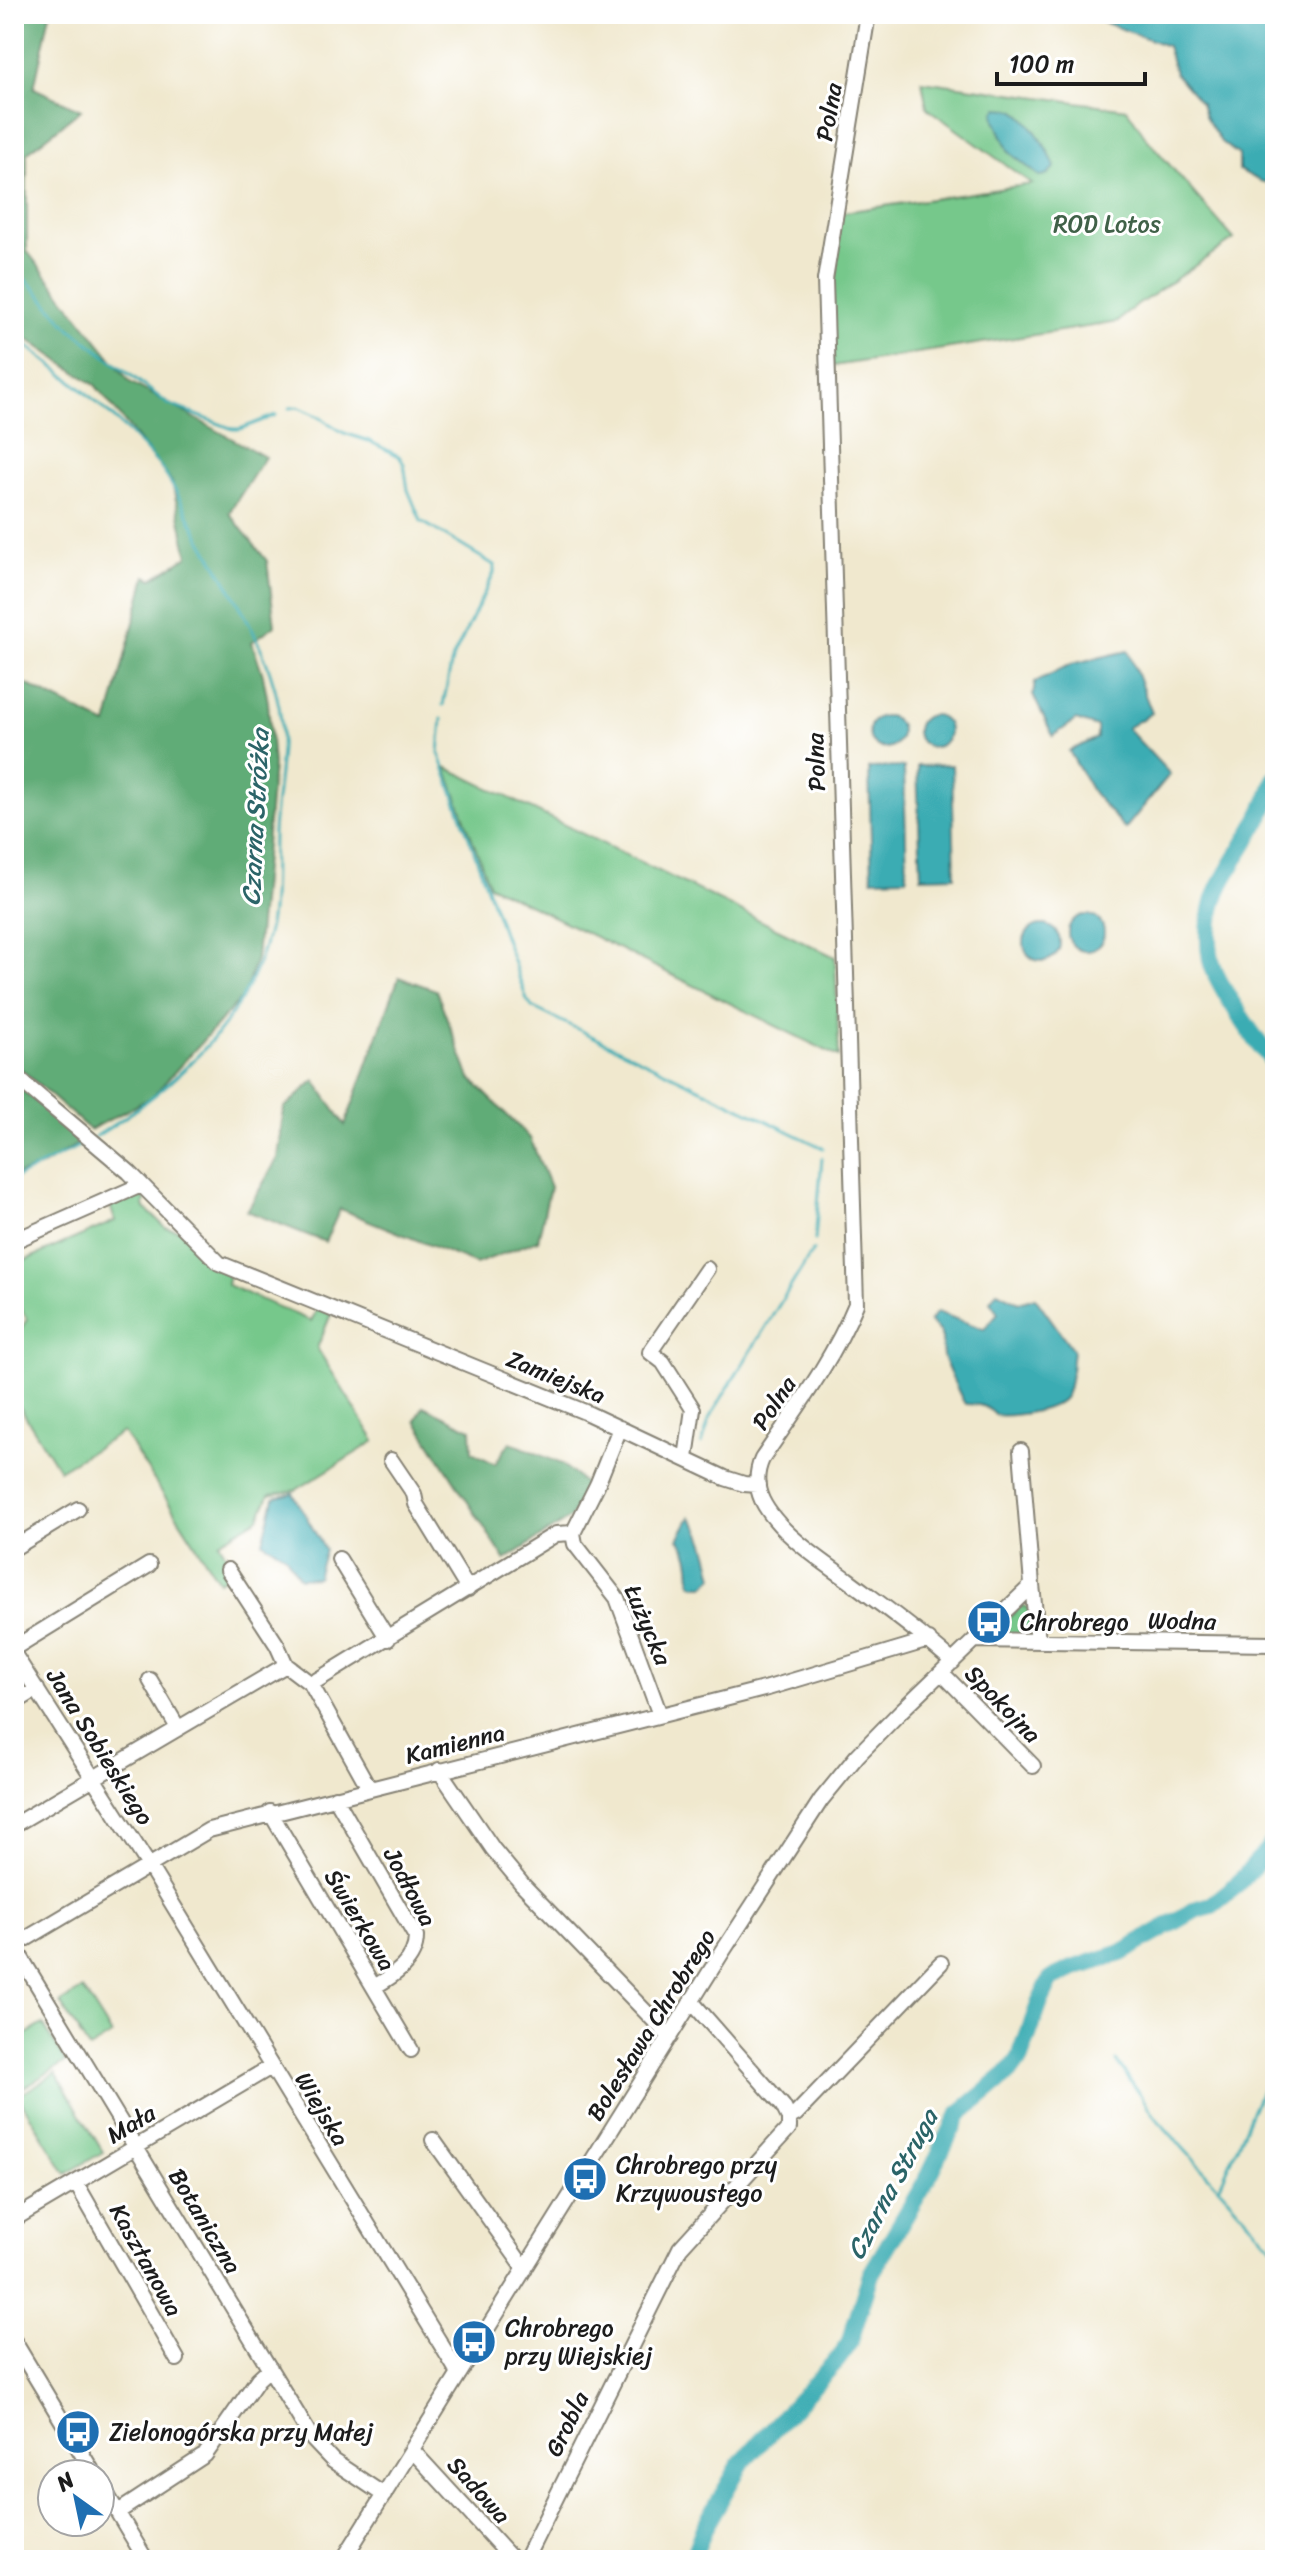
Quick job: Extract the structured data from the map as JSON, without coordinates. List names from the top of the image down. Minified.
{"streets":{"street":["Polna","Zamiejska","Wodna","Łużycka","Spokojna","Kamienna","Jana Sobieskiego","Jodłowa","Świerkowa","Bolesława Chrobrego","Wiejska","Mała","Botaniczna","Kasztanowa","Grobla","Sadowa"]},"crossings":[["Polna","Zamiejska"],["Łużycka","Kamienna"],["Spokojna","Bolesława Chrobrego"],["Kamienna","Jana Sobieskiego"],["Kamienna","Jodłowa"],["Kamienna","Świerkowa"],["Kamienna","Wiejska"],["Kamienna","Botaniczna"],["Jana Sobieskiego","Wiejska"],["Jodłowa","Świerkowa"],["Bolesława Chrobrego","Wiejska"],["Bolesława Chrobrego","Botaniczna"],["Bolesława Chrobrego","Sadowa"],["Wiejska","Mała"],["Mała","Botaniczna"],["Mała","Kasztanowa"]],"water":["Czarna Stróżka","Czarna Struga"],"parks":["ROD Lotos"],"places":{"bus stop":["Chrobrego","Chrobrego przy Krzywoustego","Chrobrego przy Wiejskiej","Zielonogórska przy Małej"]},"scale_bar":"100 m","north":"top left"}
